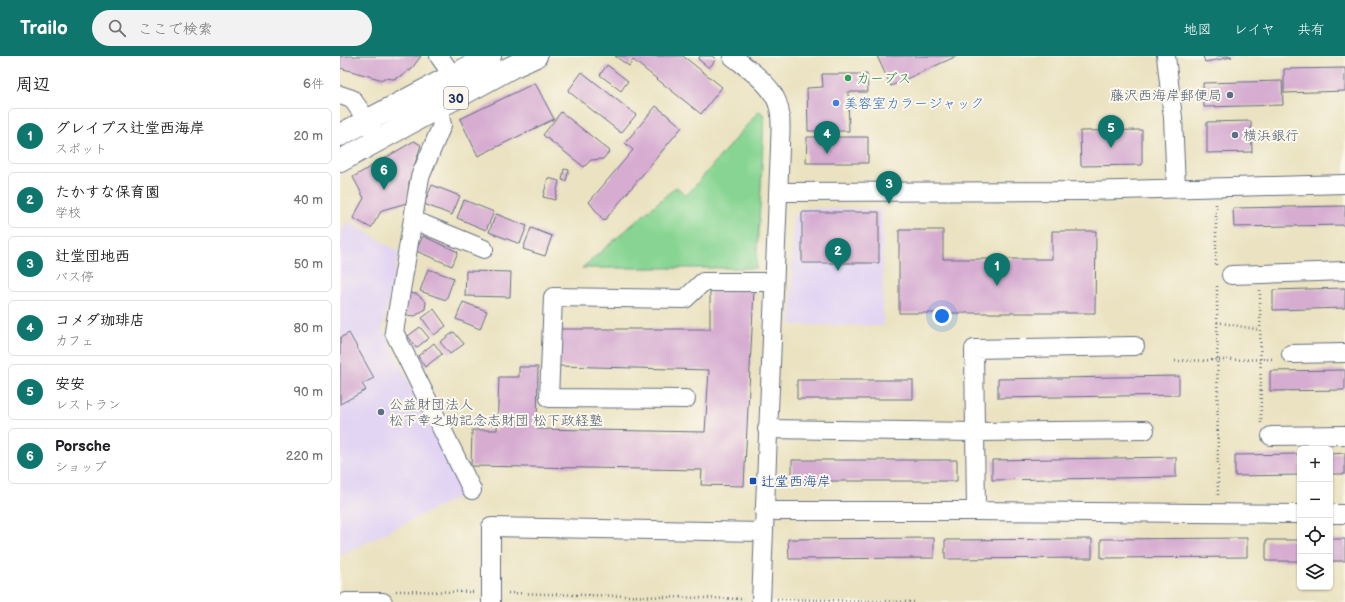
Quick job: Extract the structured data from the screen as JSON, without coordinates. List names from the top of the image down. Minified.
{"streets":{"main road":["30"]},"places":{"other":["カーブス","藤沢西海岸郵便局","美容室カラージャック","横浜銀行","公益財団法人 松下幸之助記念志財団 松下政経塾"],"transit":["辻堂西海岸"]},"page":{"header":"Trailo","search":"ここで検索","nav":["地図","レイヤ","共有"],"heading":["周辺","6件"],"list":[{"mark":"1","name":"グレイプス辻堂西海岸","note":"スポット","value":"20 m"},{"mark":"2","name":"たかすな保育園","note":"学校","value":"40 m"},{"mark":"3","name":"辻堂団地西","note":"バス停","value":"50 m"},{"mark":"4","name":"コメダ珈琲店","note":"カフェ","value":"80 m"},{"mark":"5","name":"安安","note":"レストラン","value":"90 m"},{"mark":"6","name":"Porsche","note":"ショップ","value":"220 m"}],"pins":["5","4","6","3","2","1"],"map_buttons":["+","−"]}}
